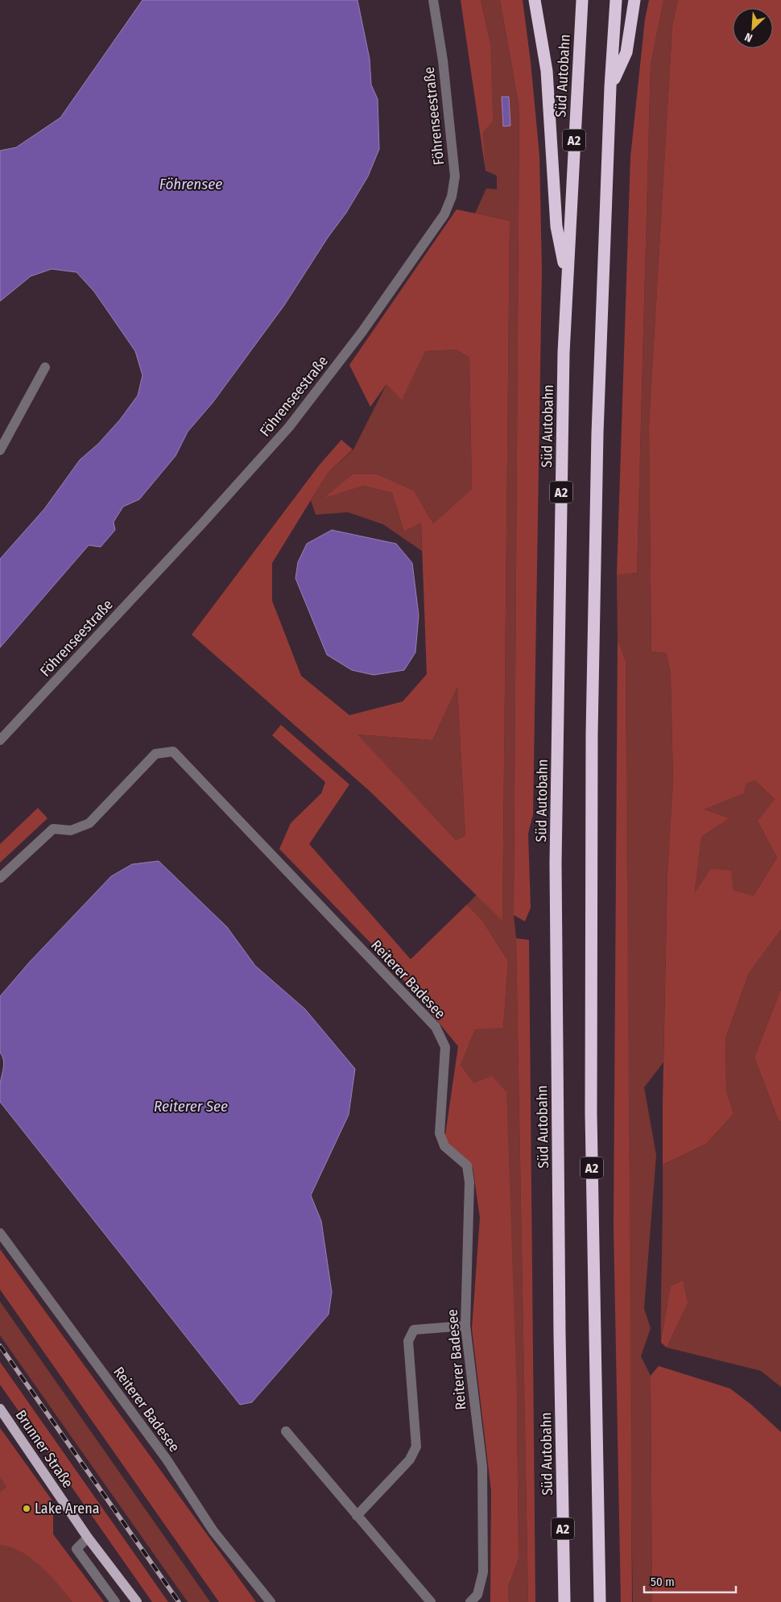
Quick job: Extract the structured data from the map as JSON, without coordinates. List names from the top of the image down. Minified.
{"streets":{"highway":["Süd Autobahn","A2"],"main road":["Brunner Straße"],"street":["Föhrenseestraße","Reiterer Badesee"]},"water":["Föhrensee","Reiterer See"],"places":["Lake Arena"],"scale_bar":"50 m","north":"bottom left"}
